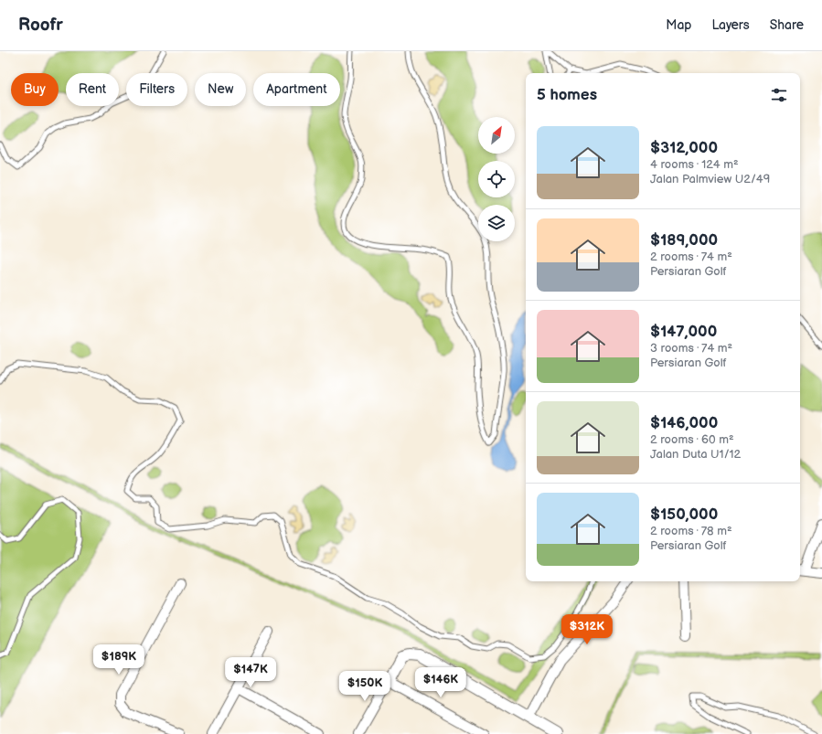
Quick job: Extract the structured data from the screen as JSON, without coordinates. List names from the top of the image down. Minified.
{"north":"top right","page":{"header":"Roofr","nav":["Map","Layers","Share"],"chip":["Buy","Rent","Filters","New","Apartment"],"heading":"5 homes","list":[{"name":"$312,000","note":"4 rooms · 124 m² · Jalan Palmview U2/49"},{"name":"$189,000","note":"2 rooms · 74 m² · Persiaran Golf"},{"name":"$147,000","note":"3 rooms · 74 m² · Persiaran Golf"},{"name":"$146,000","note":"2 rooms · 60 m² · Jalan Duta U1/12"},{"name":"$150,000","note":"2 rooms · 78 m² · Persiaran Golf"}],"price":["$312K","$189K","$147K","$146K","$150K"]}}
